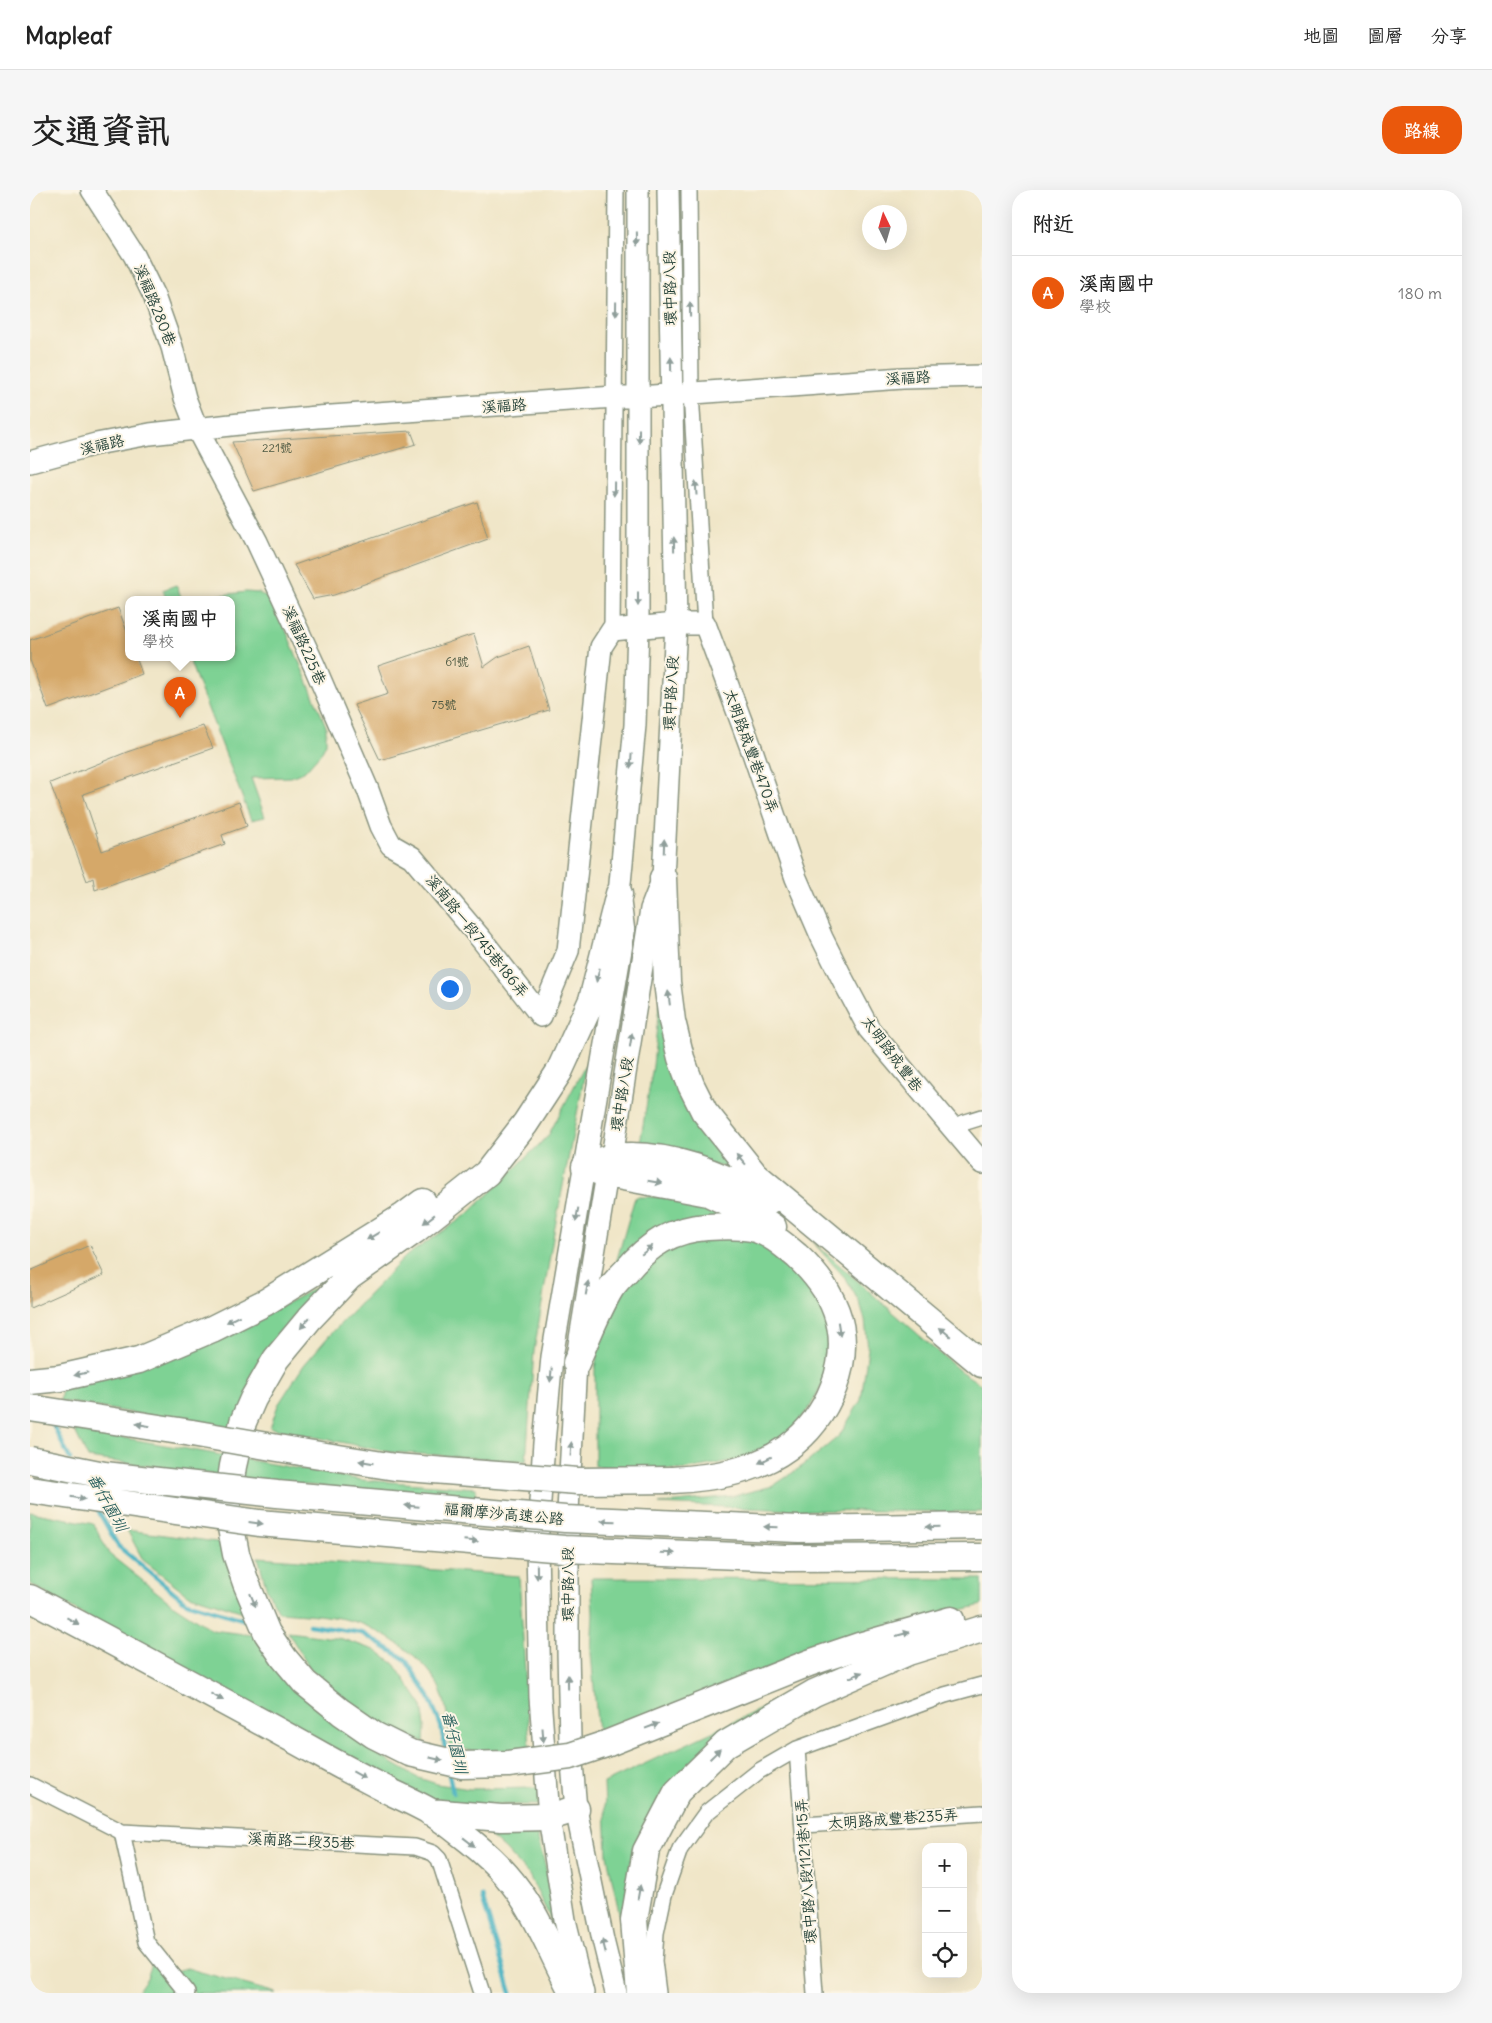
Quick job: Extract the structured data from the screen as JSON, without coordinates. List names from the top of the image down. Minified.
{"streets":{"highway":["福爾摩沙高速公路"],"street":["環中路八段","溪福路280巷","溪福路","溪福路225巷","太明路成豐巷470弄","溪南路一段745巷186弄","太明路成豐巷","太明路成豐巷235弄","溪南路二段35巷","環中路八段1121巷15弄"]},"crossings":[["環中路八段","溪福路"],["環中路八段","太明路成豐巷470弄"],["溪福路280巷","溪福路"],["溪福路280巷","溪福路225巷"],["溪福路","溪福路225巷"],["溪福路225巷","溪南路一段745巷186弄"],["太明路成豐巷470弄","太明路成豐巷"],["太明路成豐巷235弄","環中路八段1121巷15弄"]],"water":["番仔園圳"],"house_numbers":["221號","61號","75號"],"north":"top","page":{"header":"Mapleaf","nav":["地圖","圖層","分享"],"buttons":"路線","title":"交通資訊","heading":"附近","list":[{"mark":"A","name":"溪南國中","note":"學校","value":"180 m"}],"popup":["溪南國中","學校"],"pins":"A","map_buttons":["+","−"]}}
